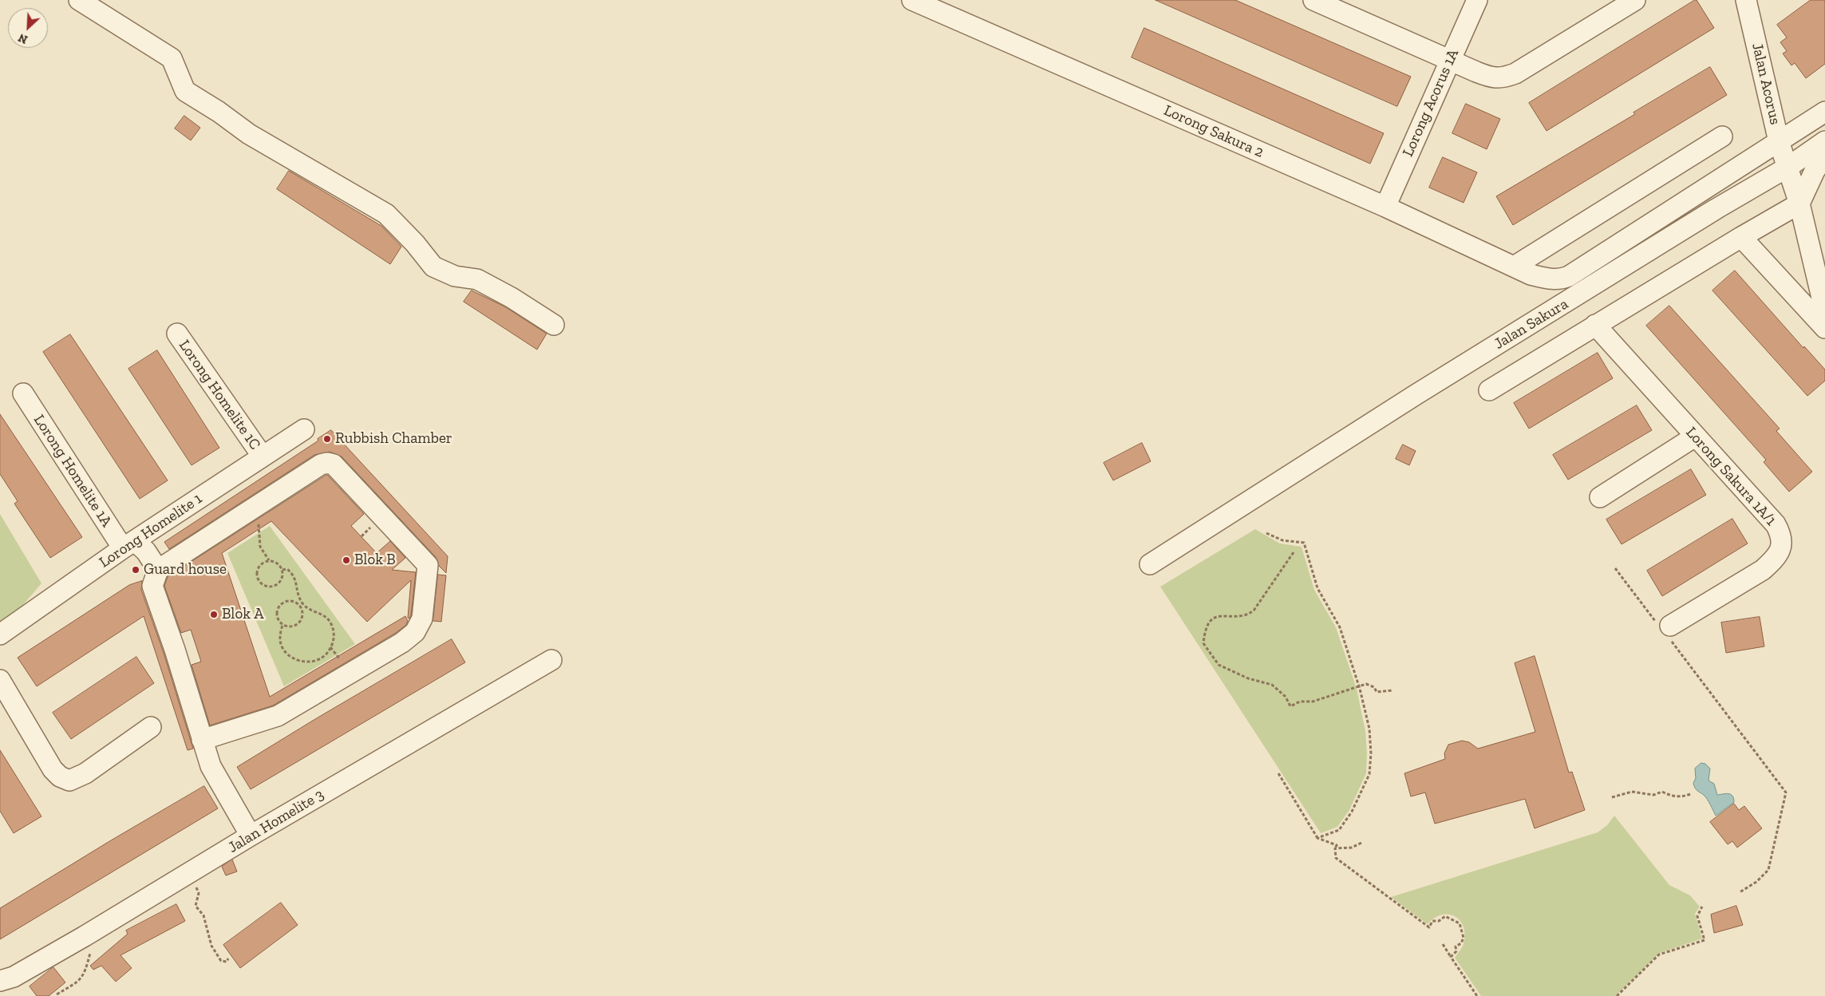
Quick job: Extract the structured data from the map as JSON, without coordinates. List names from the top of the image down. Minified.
{"streets":{"street":["Jalan Acorus","Lorong Acorus 1A","Lorong Sakura 2","Jalan Sakura","Lorong Homelite 1C","Lorong Homelite 1A","Lorong Sakura 1A/1","Lorong Homelite 1","Jalan Homelite 3"]},"crossings":[["Jalan Acorus","Jalan Sakura"],["Lorong Acorus 1A","Lorong Sakura 2"],["Lorong Sakura 2","Jalan Sakura"],["Lorong Homelite 1C","Lorong Homelite 1"],["Lorong Homelite 1A","Lorong Homelite 1"]],"places":["Rubbish Chamber","Blok B","Guard house","Blok A"],"north":"bottom left"}
